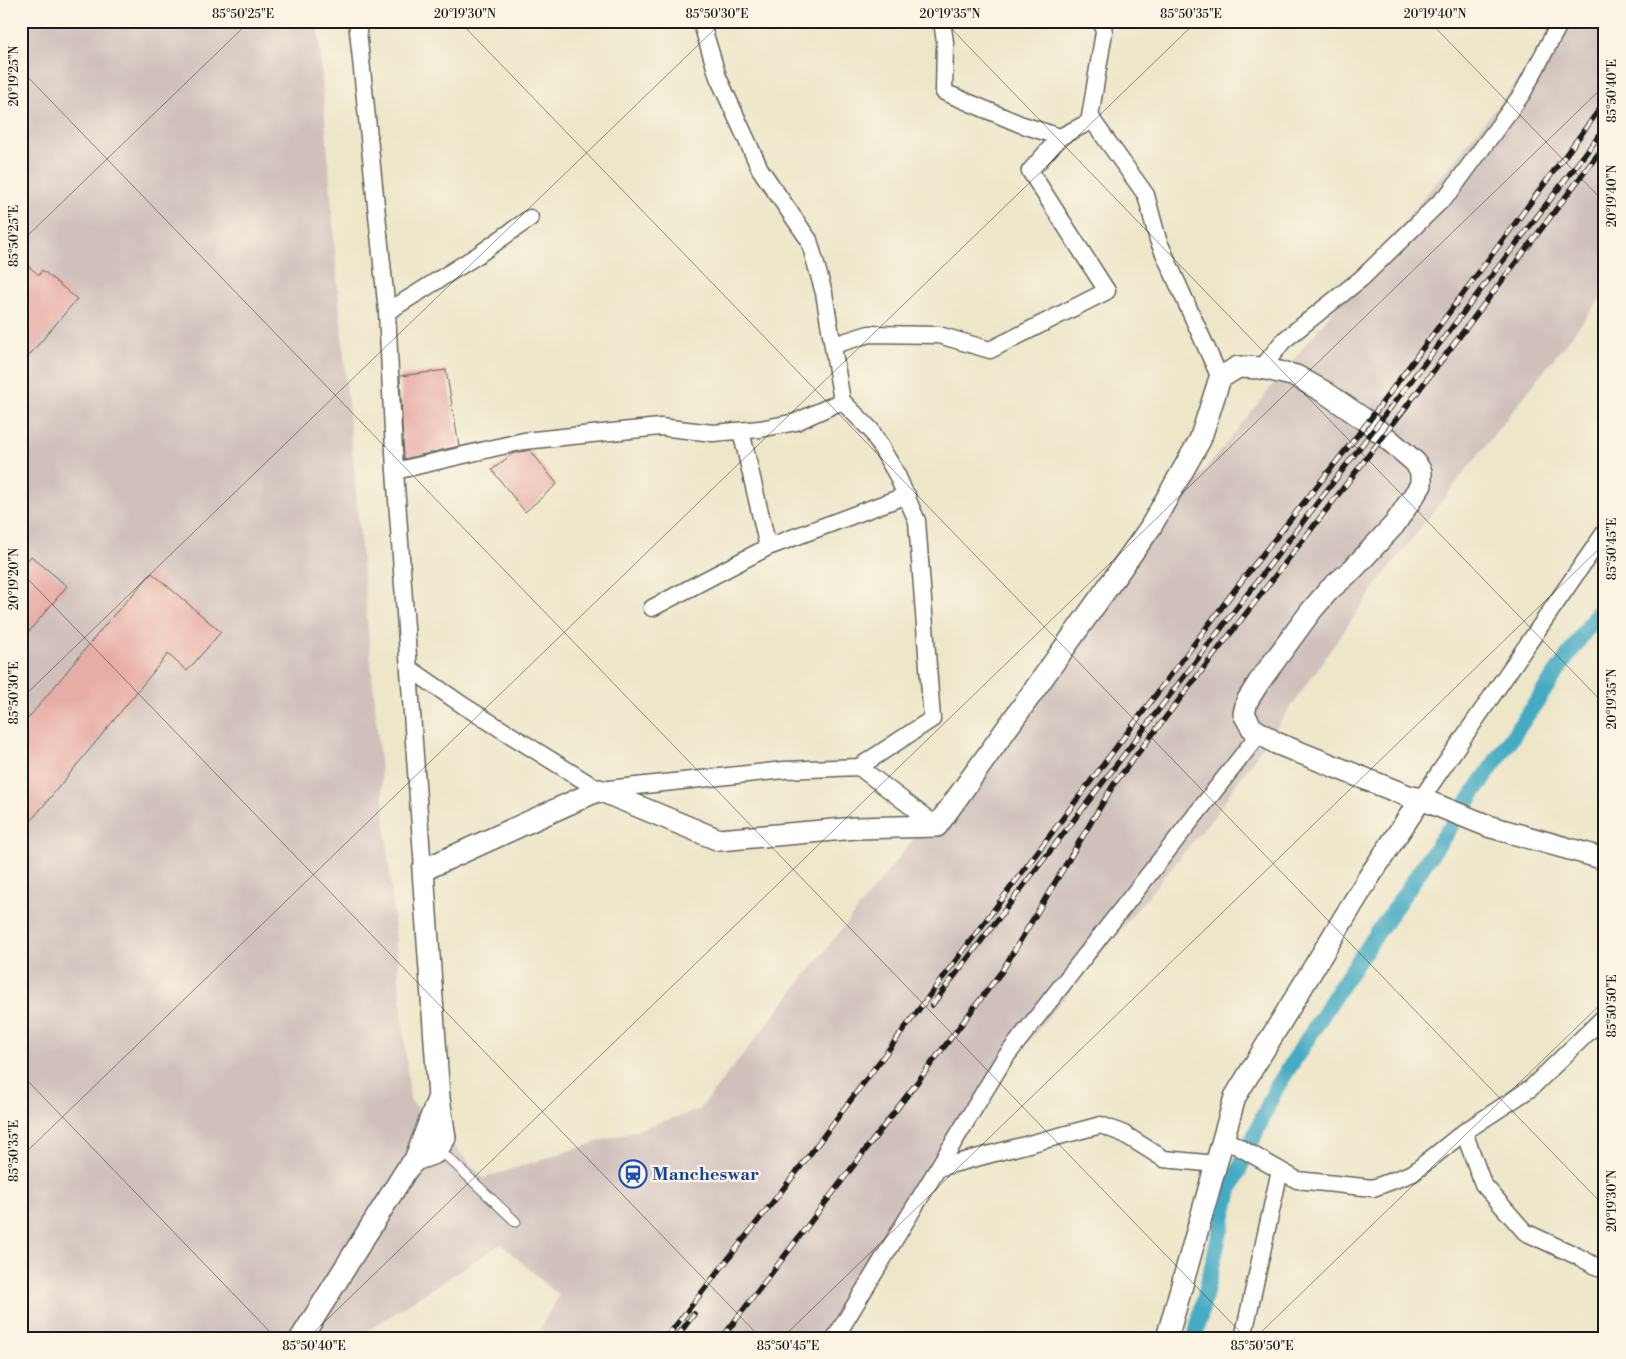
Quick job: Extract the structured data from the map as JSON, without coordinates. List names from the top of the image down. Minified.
{"places":{"station":["Mancheswar"]},"coordinates":["85°50'25\"E","20°19'30\"N","85°50'30\"E","20°19'35\"N","85°50'35\"E","20°19'40\"N","20°19'25\"N","85°50'40\"E","85°50'45\"E","20°19'20\"N","85°50'50\"E"]}
